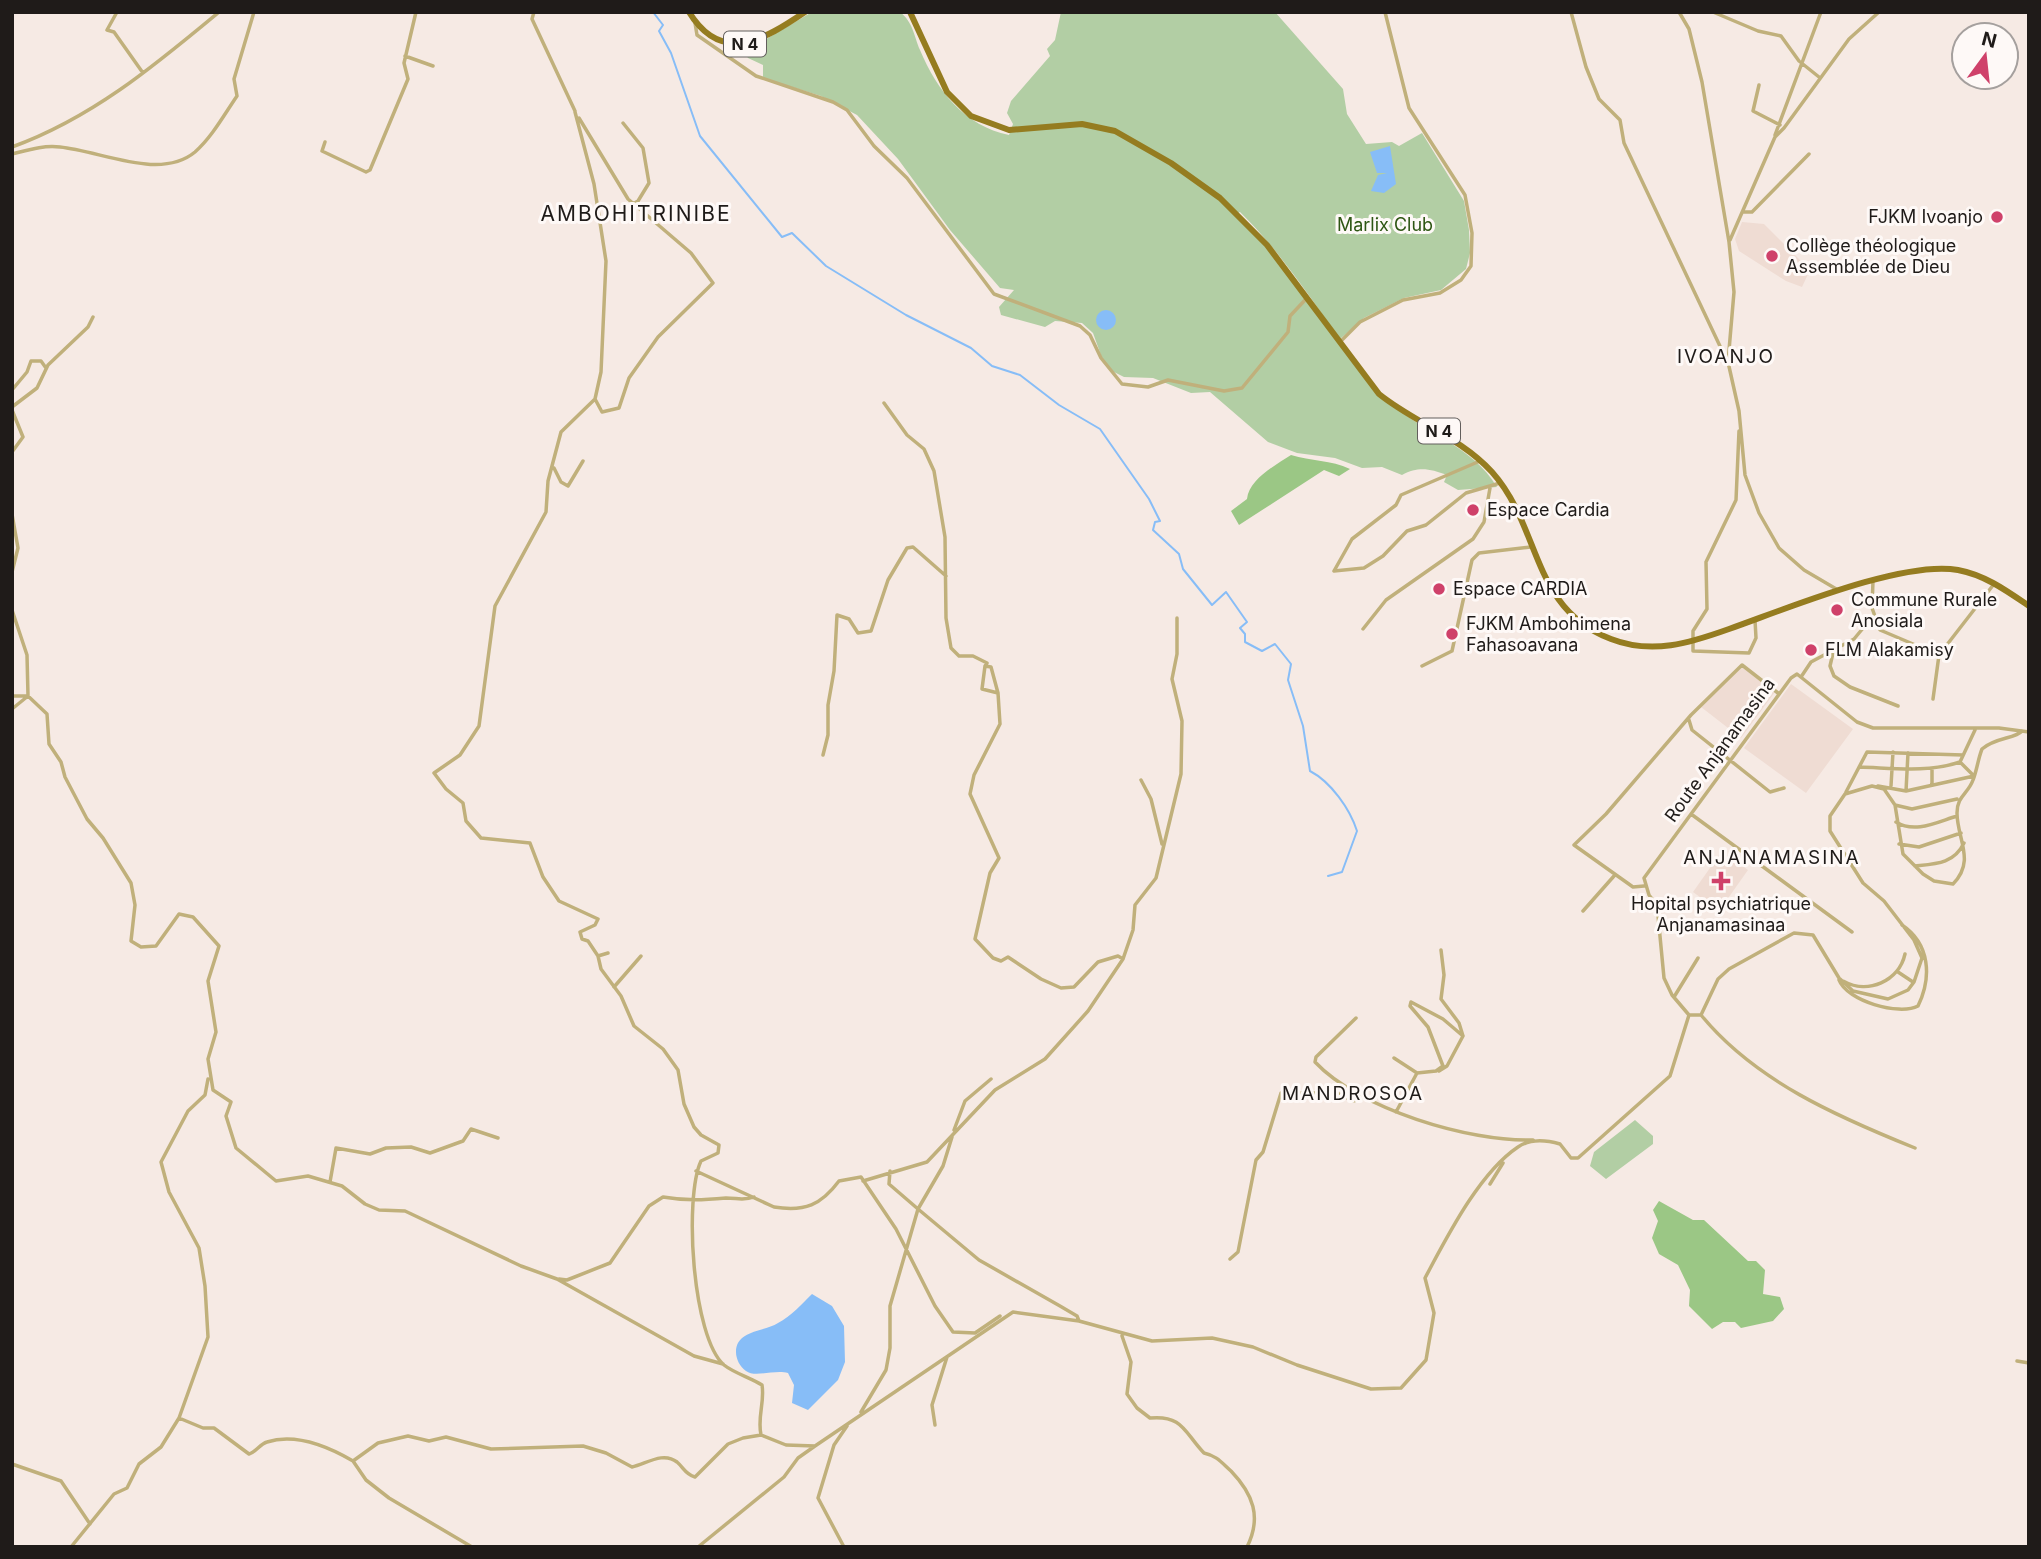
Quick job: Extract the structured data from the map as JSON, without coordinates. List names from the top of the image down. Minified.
{"streets":{"main road":["N 4"],"street":["Route Anjanamasina"]},"districts":["AMBOHITRINIBE","IVOANJO","ANJANAMASINA","MANDROSOA"],"parks":["Marlix Club"],"places":{"other":["FJKM Ivoanjo","Collège théologique Assemblée de Dieu","Espace Cardia","Espace CARDIA","Commune Rurale Anosiala","FJKM Ambohimena Fahasoavana","FLM Alakamisy"],"health":["Hopital psychiatrique Anjanamasinaa"]},"north":"top"}
